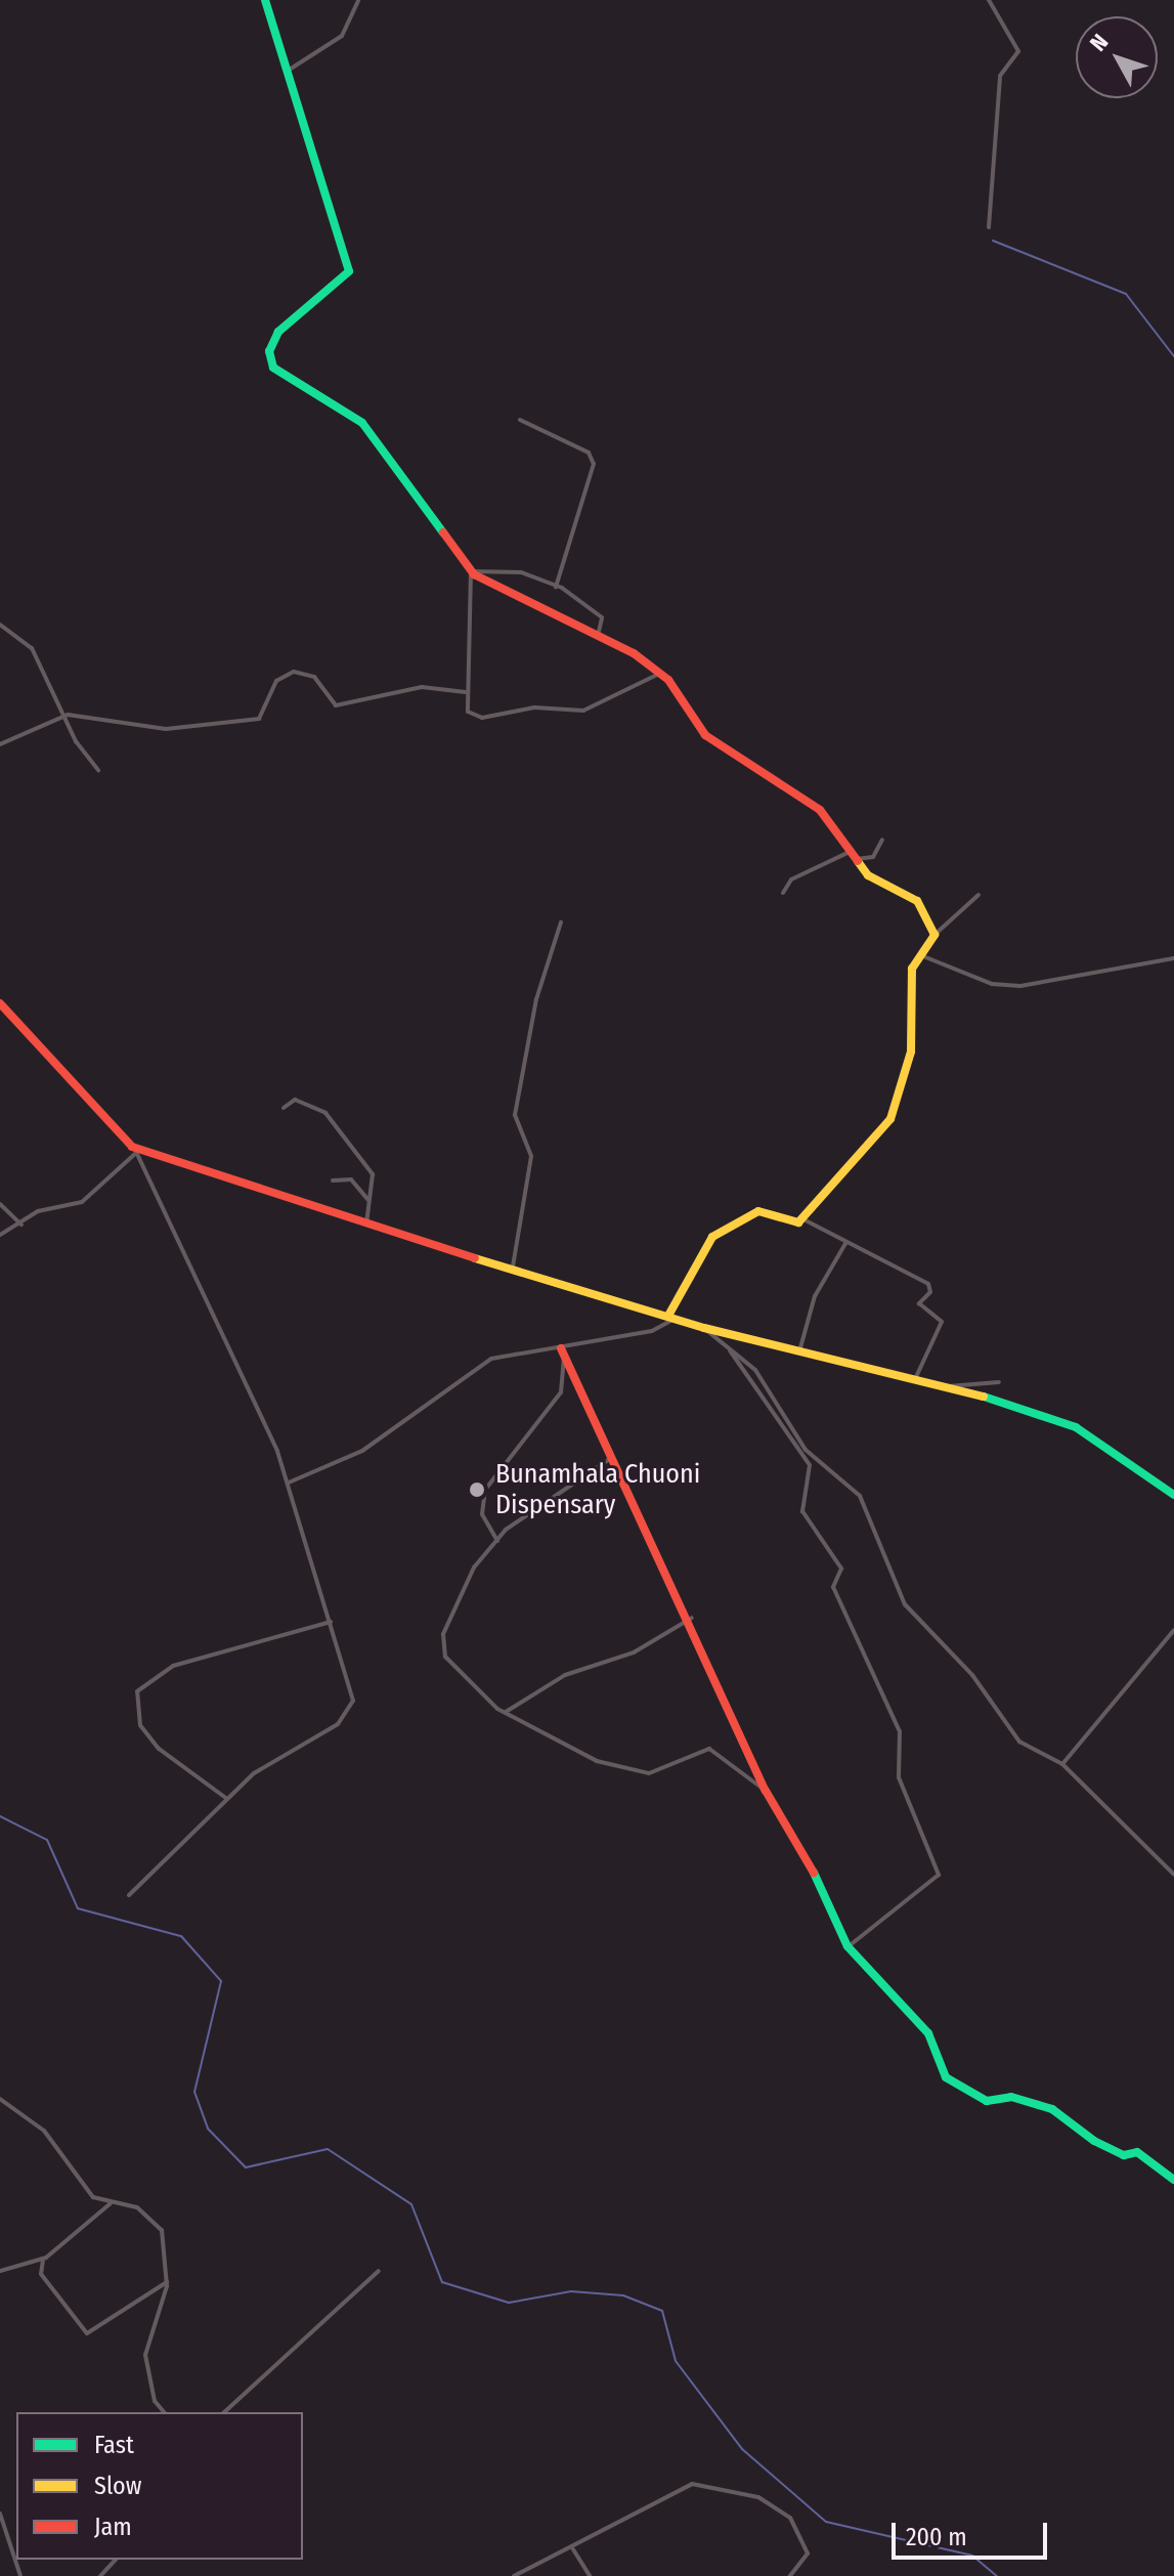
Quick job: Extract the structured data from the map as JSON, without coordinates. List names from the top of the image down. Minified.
{"places":["Bunamhala Chuoni Dispensary"],"legend":["Fast","Slow","Jam"],"scale_bar":"200 m","north":"top left"}
